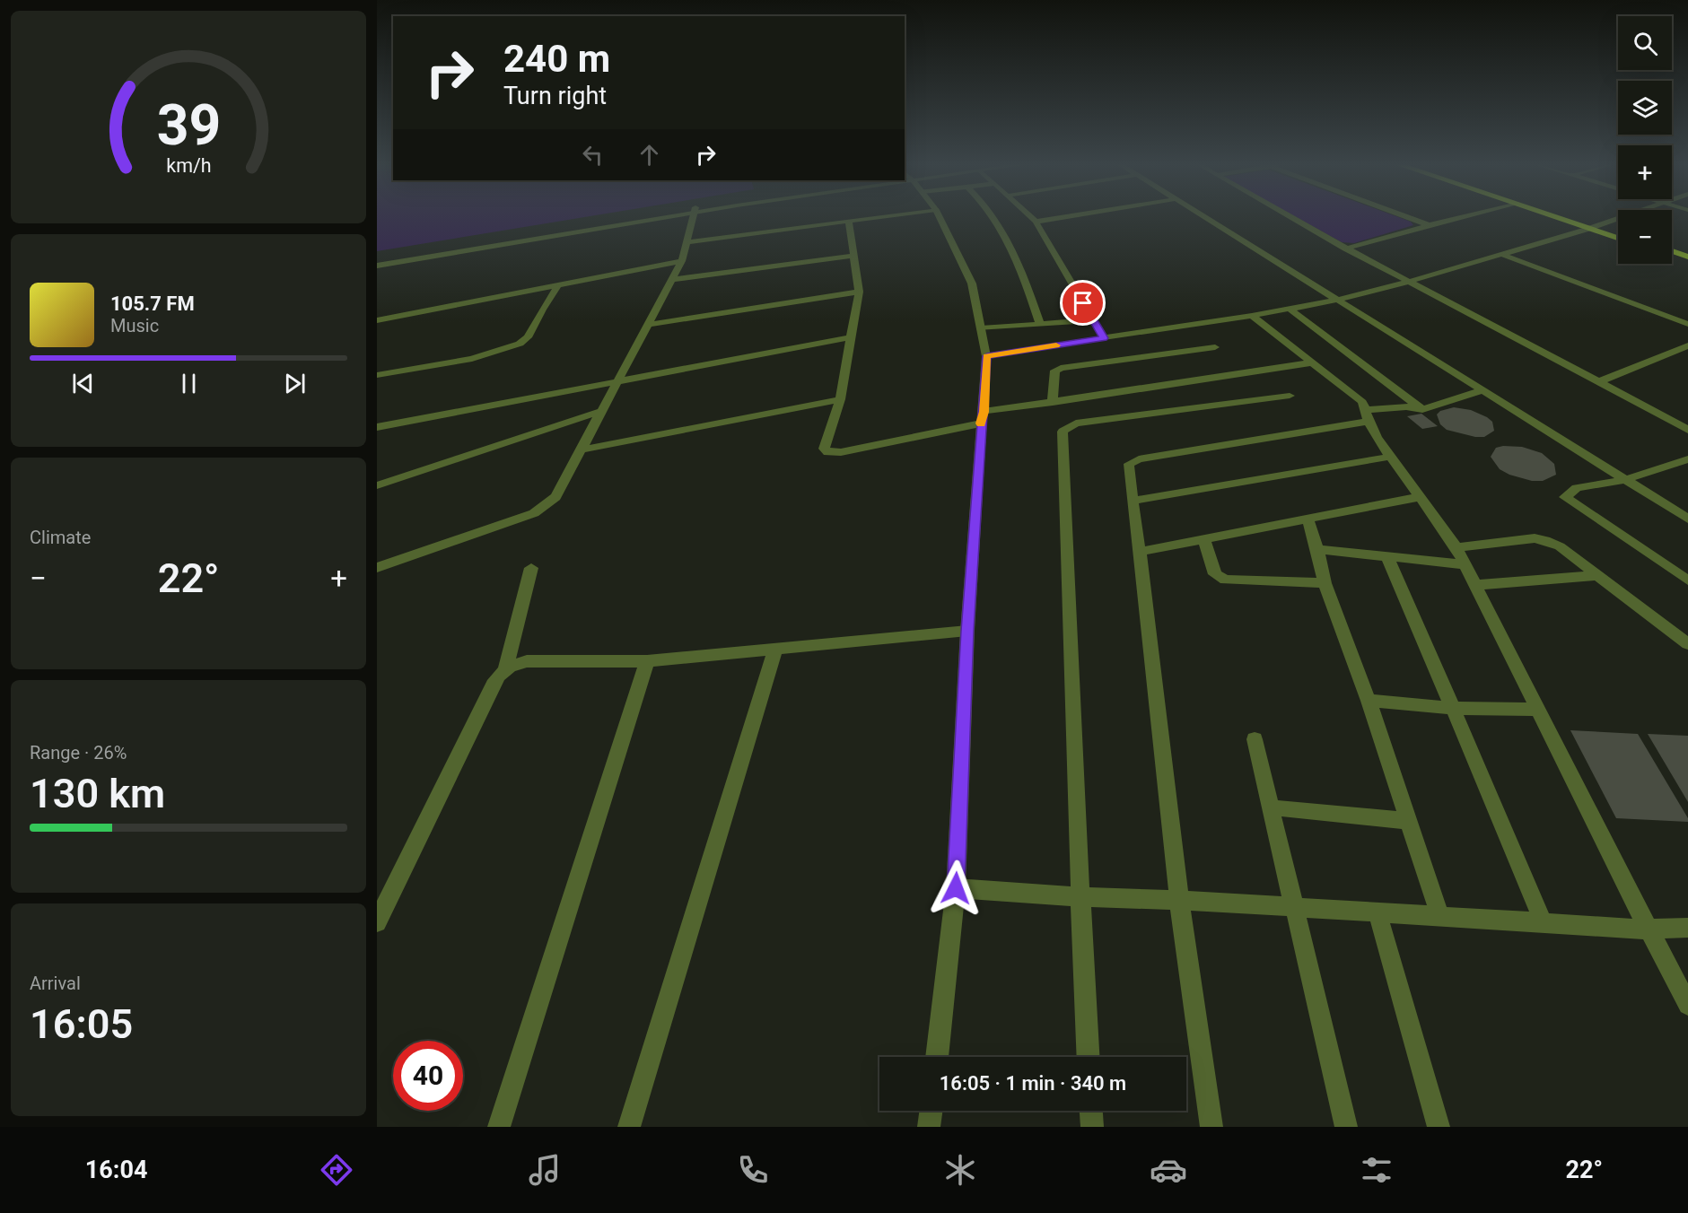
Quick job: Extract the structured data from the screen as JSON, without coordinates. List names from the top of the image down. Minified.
{"page":{"map_buttons":["+","−"],"turn":["240 m","Turn right"],"song":["105.7 FM","Music"],"tile":["Climate",["Range · 26%","130 km"],["Arrival","16:05"]],"heat":["−","22°","+"],"limit":"40","trip":"16:05 · 1 min · 340 m","tabs":["16:04","22°"],"gauge":["39","km/h"]}}
